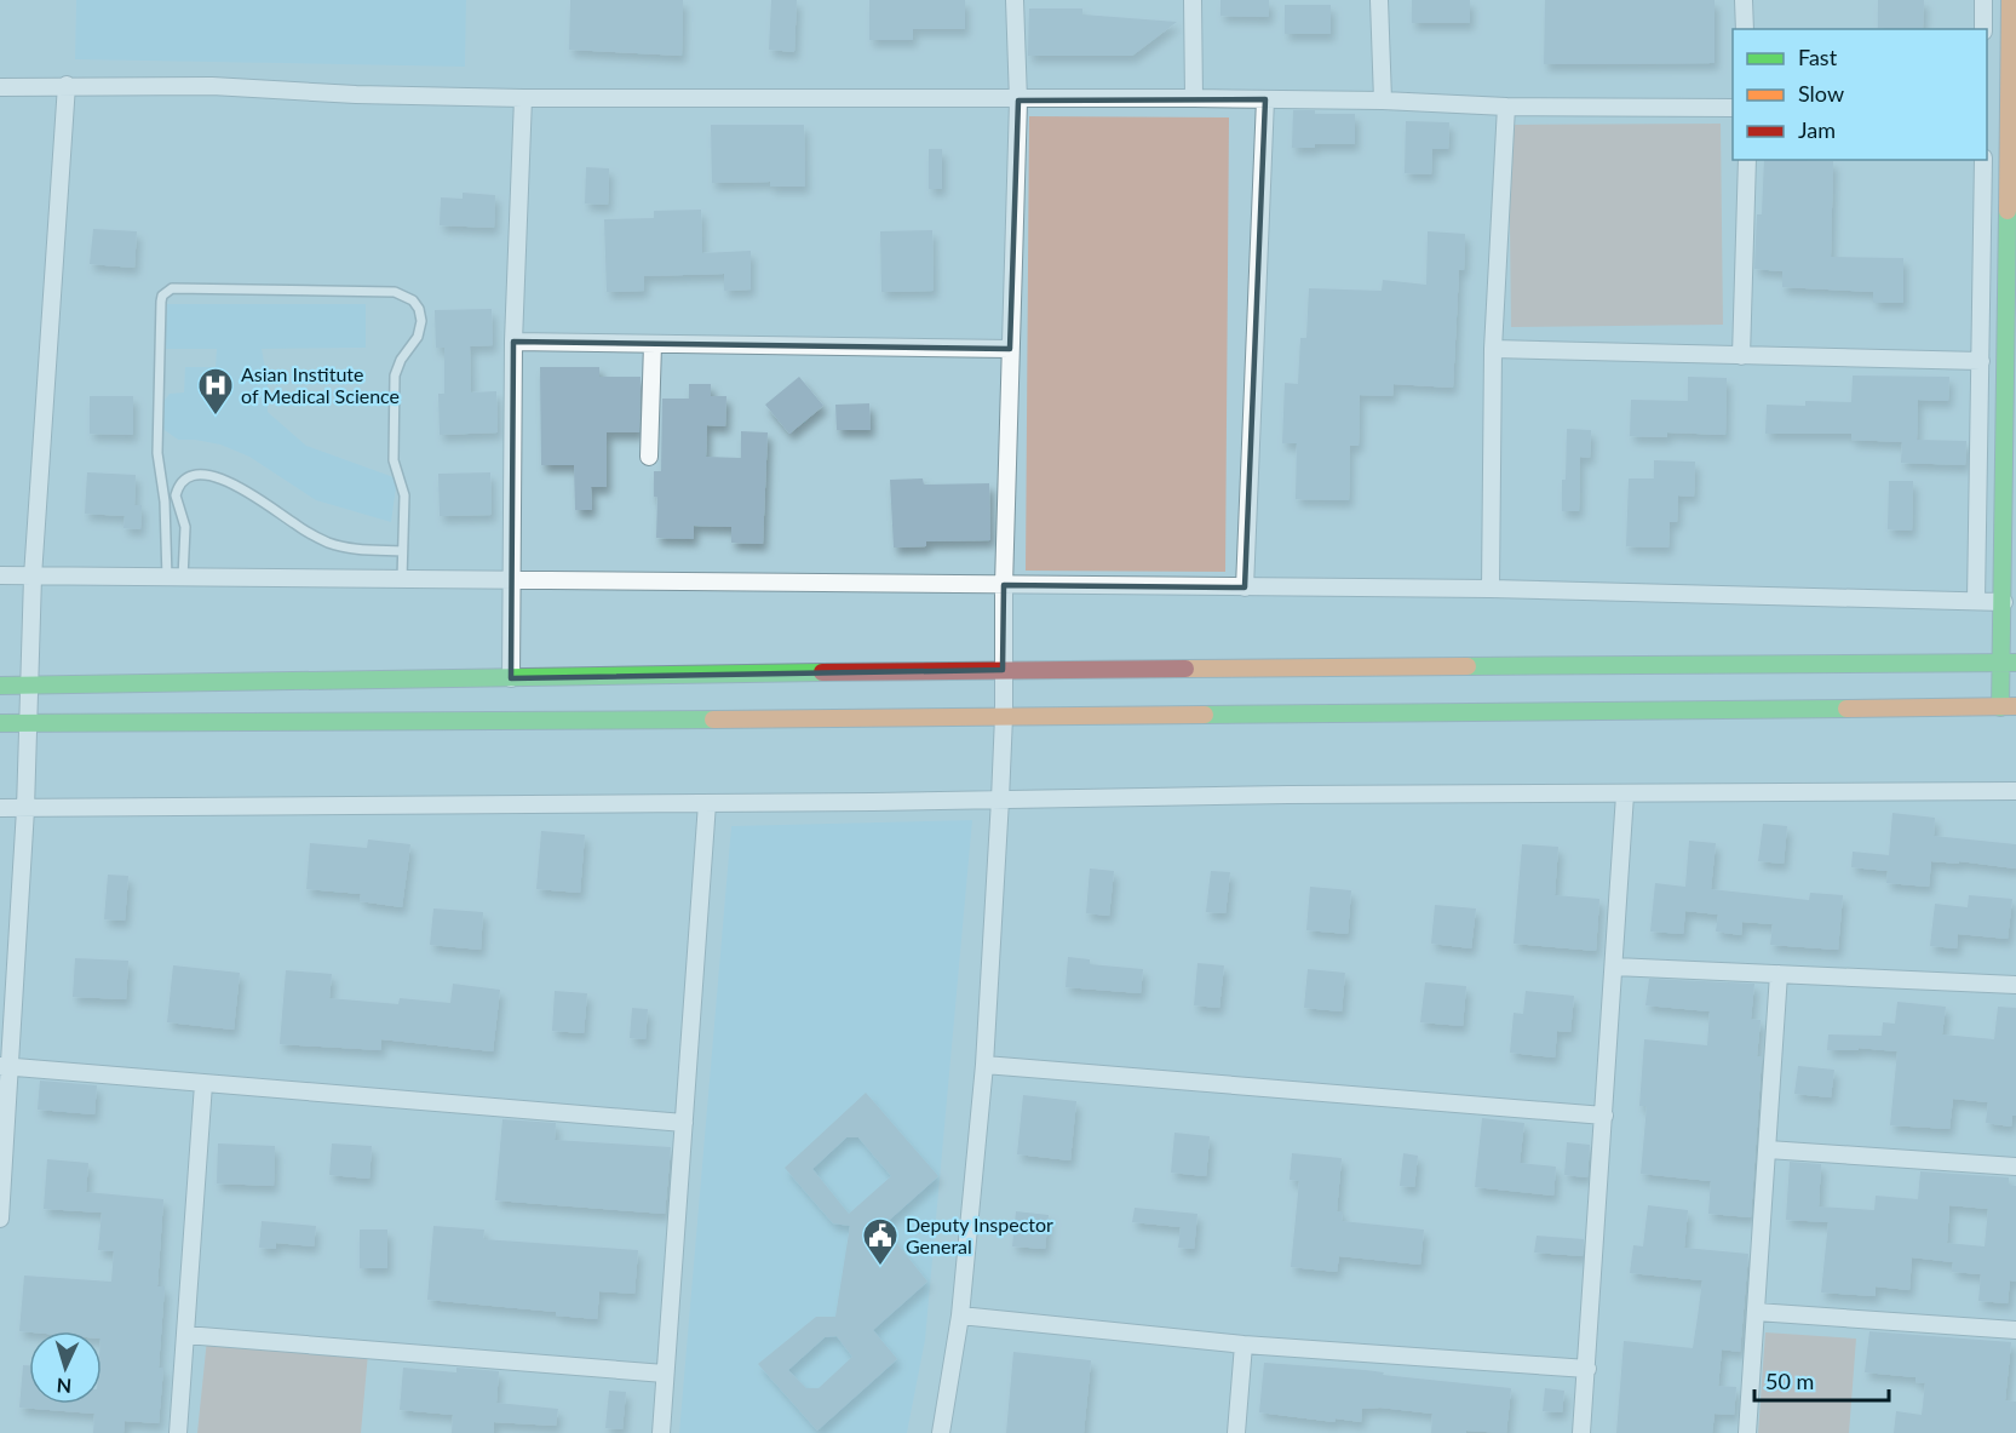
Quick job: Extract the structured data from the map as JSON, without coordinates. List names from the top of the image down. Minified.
{"places":{"hospital":["Asian Institute of Medical Science"],"public building":["Deputy Inspector General"]},"legend":["Fast","Slow","Jam"],"scale_bar":"50 m","north":"bottom"}
